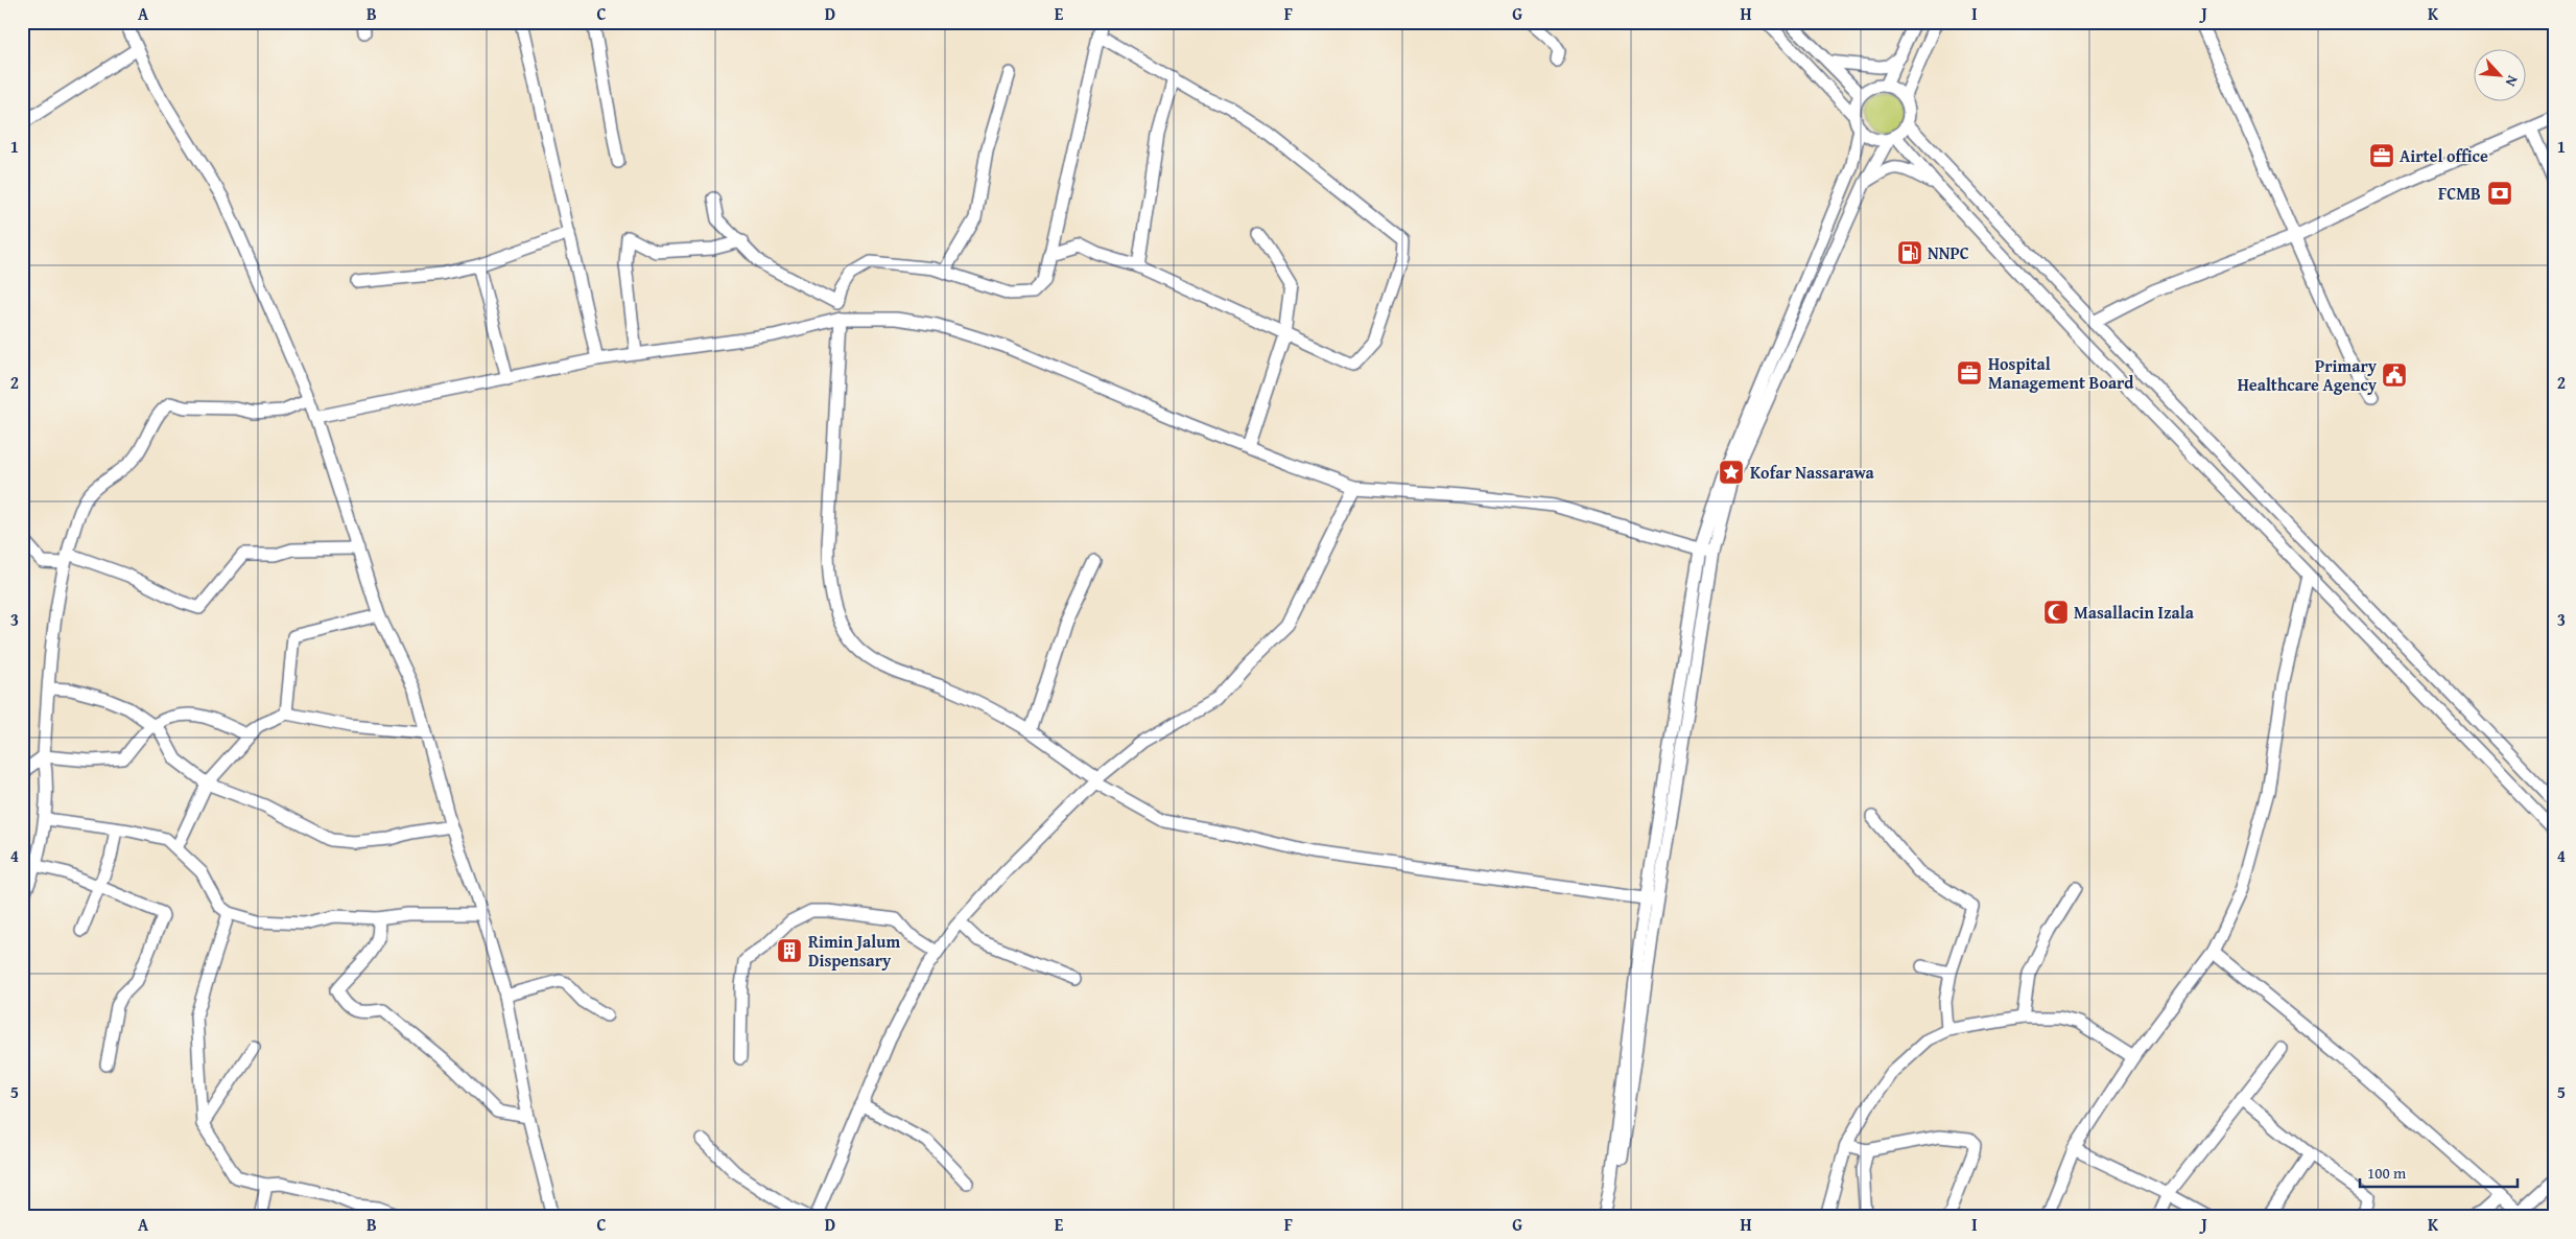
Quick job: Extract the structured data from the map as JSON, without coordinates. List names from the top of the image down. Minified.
{"places":{"office":["Airtel office","Hospital Management Board"],"bank":["FCMB"],"fuel station":["NNPC"],"public building":["Primary Healthcare Agency"],"place":["Kofar Nassarawa"],"mosque":["Masallacin Izala"],"building":["Rimin Jalum Dispensary"]},"scale_bar":"100 m","north":"bottom right","grid":{"columns":["A","B","C","D","E","F","G","H","I","J","K"],"rows":["1","2","3","4","5"]}}
